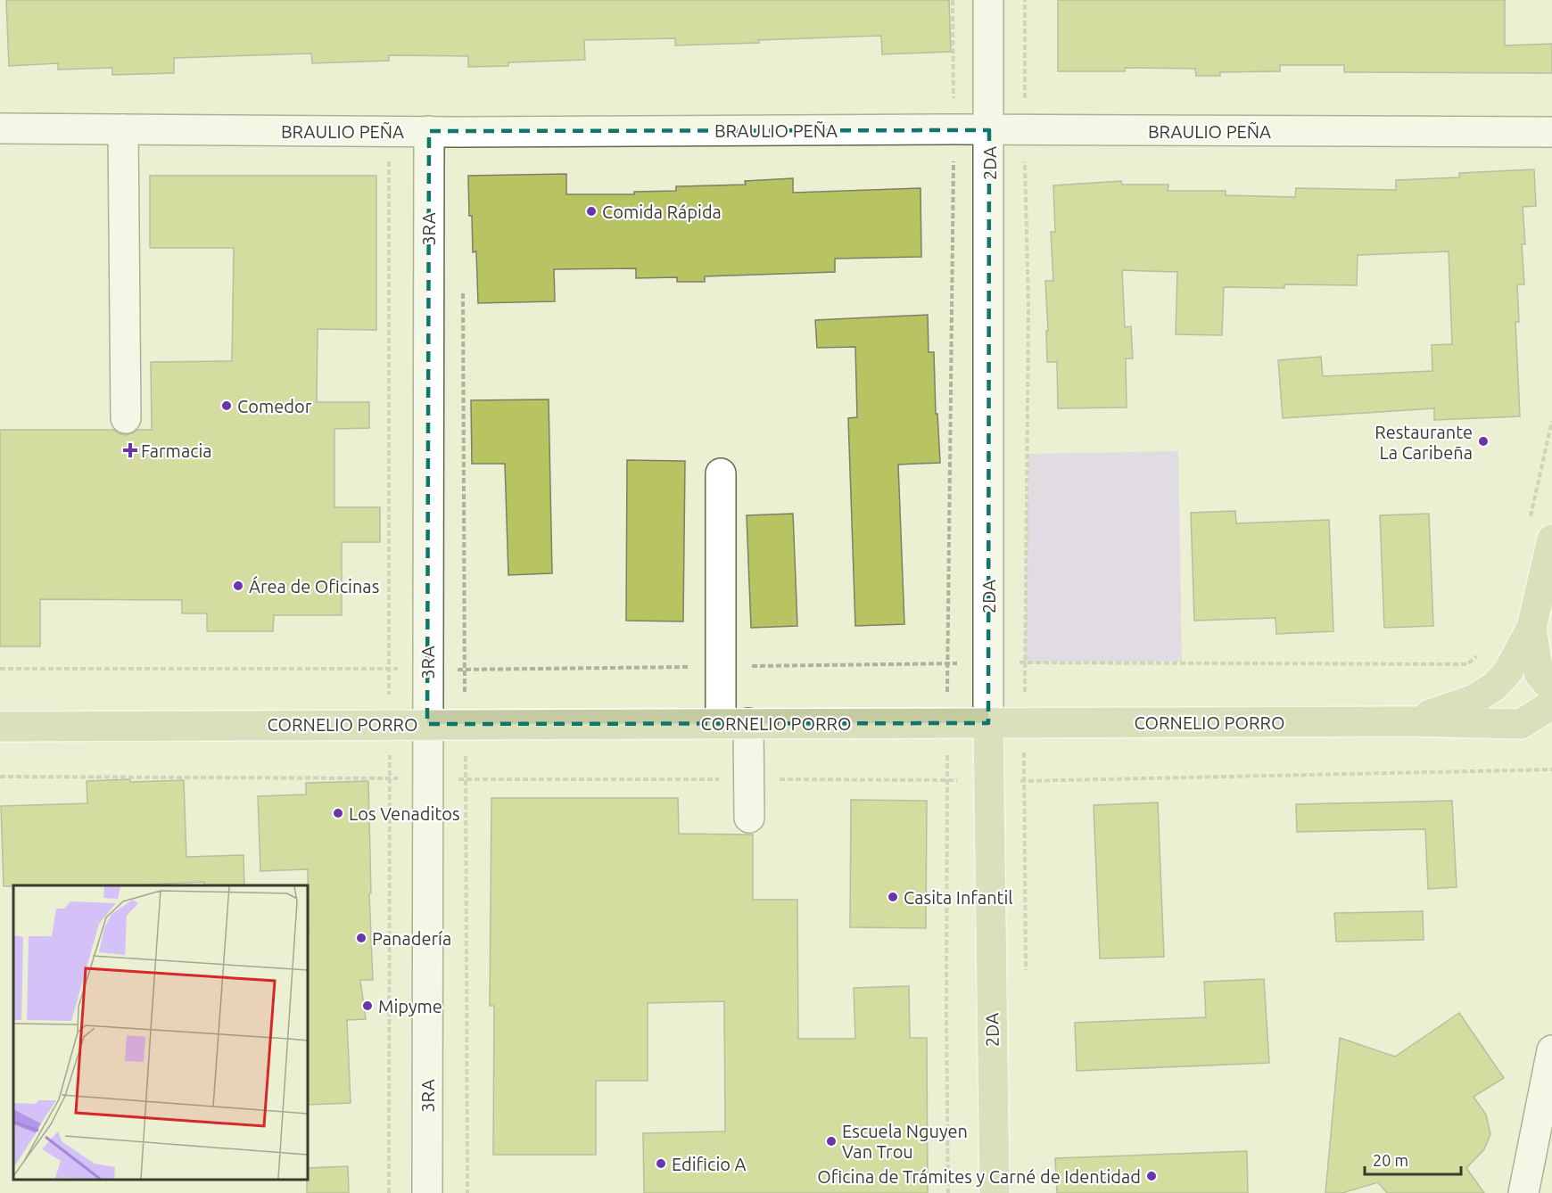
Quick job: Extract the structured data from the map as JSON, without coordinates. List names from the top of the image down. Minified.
{"streets":{"main road":["2DA","CORNELIO PORRO"],"street":["BRAULIO PEÑA","3RA"]},"crossings":[["BRAULIO PEÑA","2DA"],["BRAULIO PEÑA","3RA"],["2DA","CORNELIO PORRO"],["3RA","CORNELIO PORRO"]],"places":{"other":["Comida Rápida","Comedor","Restaurante La Caribeña","Área de Oficinas","Los Venaditos","Casita Infantil","Panadería","Mipyme","Escuela Nguyen Van Trou","Edificio A","Oficina de Trámites y Carné de Identidad"],"health":["Farmacia"]},"scale_bar":"20 m"}
